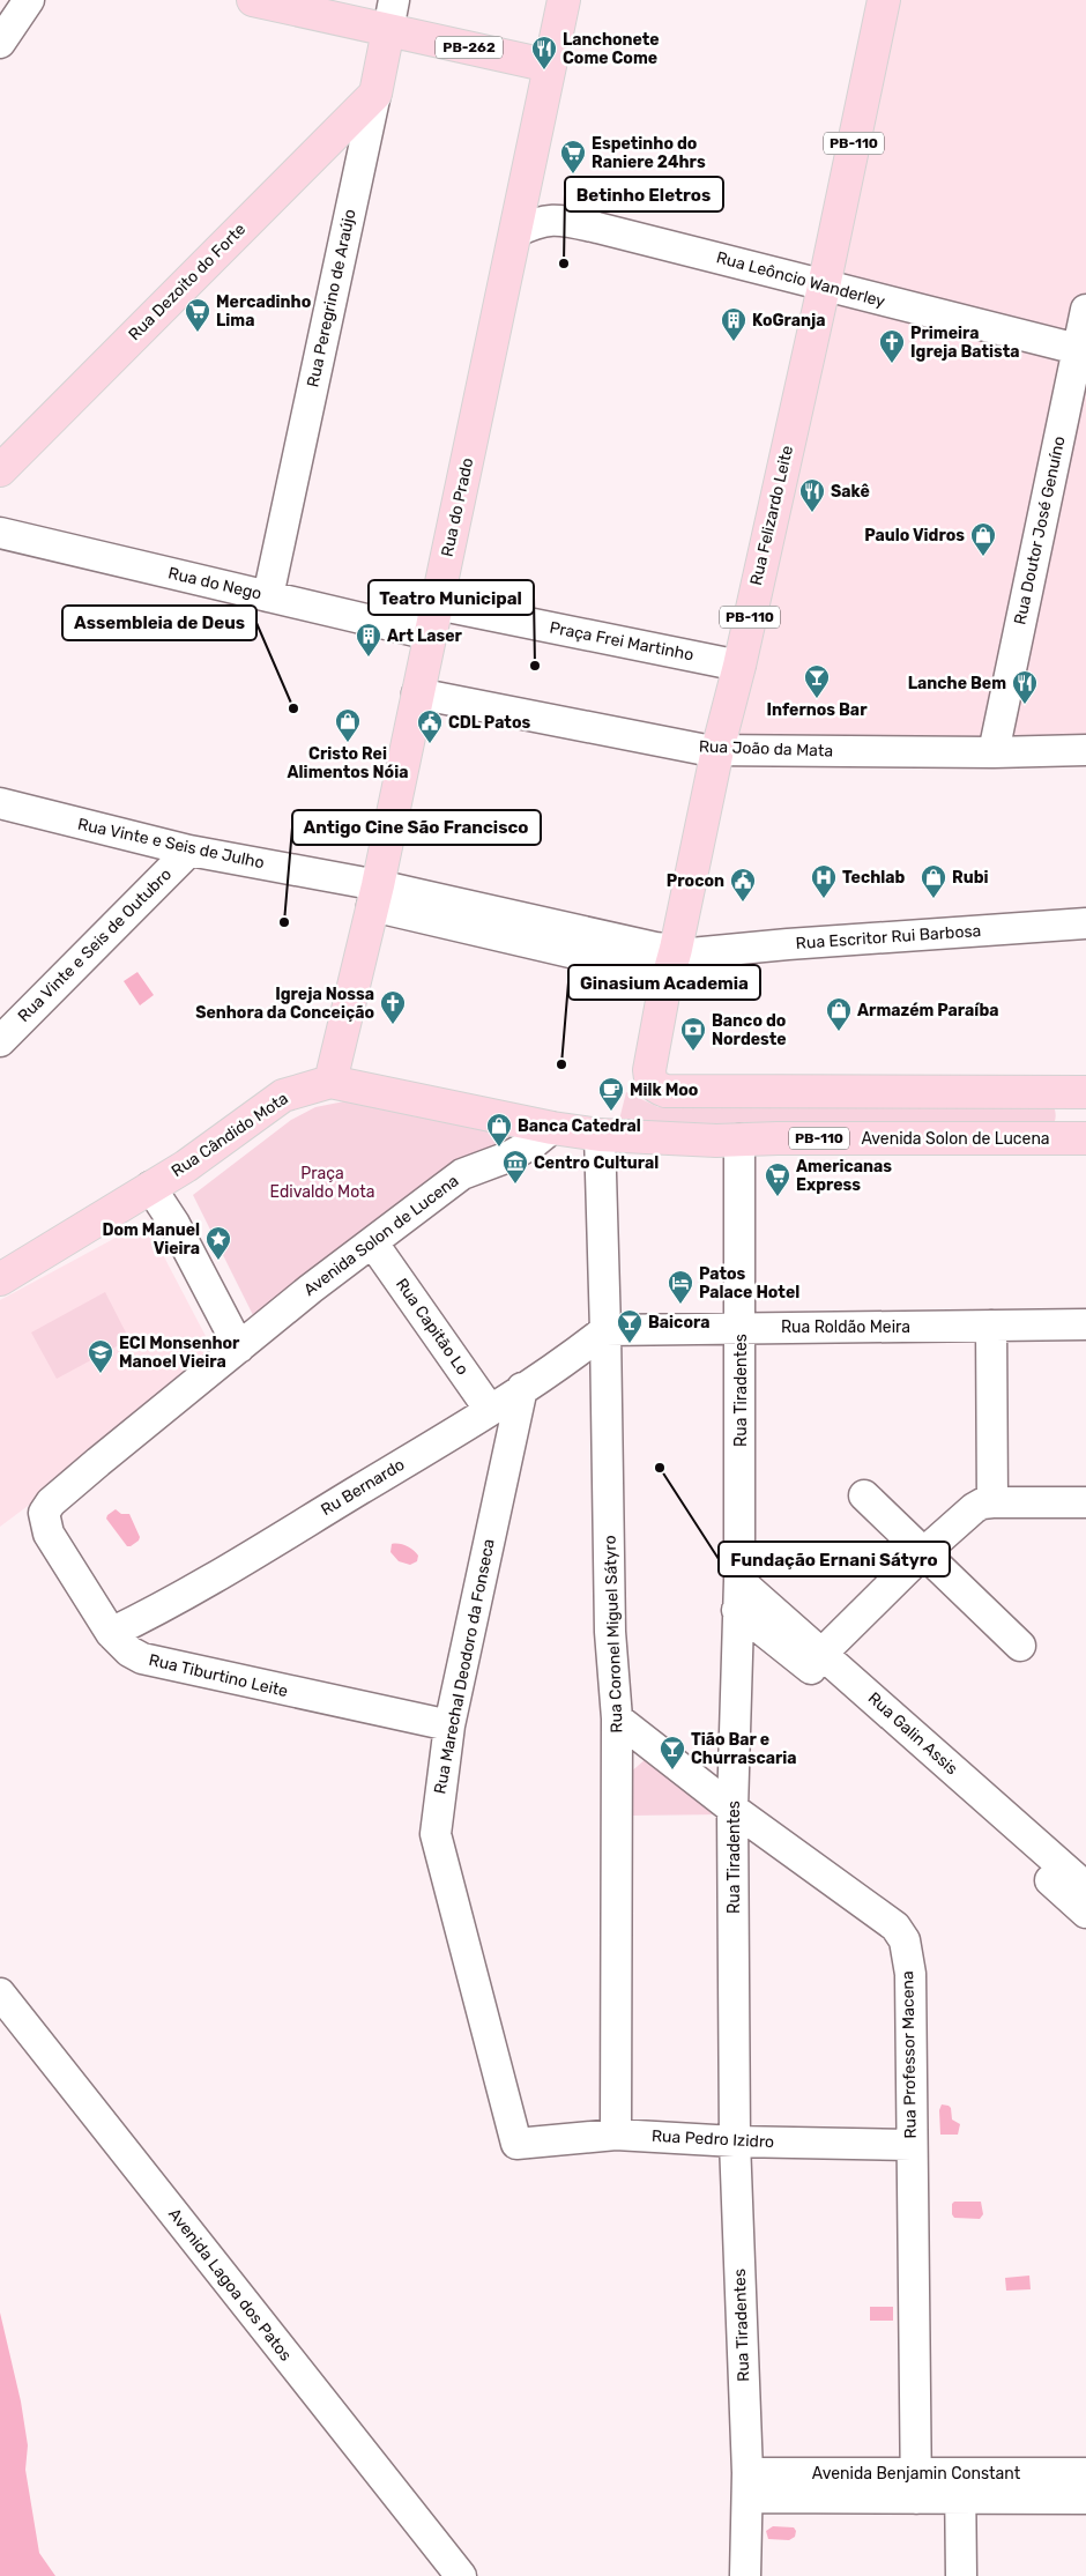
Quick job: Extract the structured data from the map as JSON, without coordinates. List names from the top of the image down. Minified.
{"streets":{"main road":["PB-262","PB-110","Rua Dezoito do Forte","Rua Peregrino de Araújo","Rua do Prado","Rua Felizardo Leite","Rua Cândido Mota","Avenida Solon de Lucena"],"street":["Rua Leôncio Wanderley","Rua Doutor José Genuíno","Rua do Nego","Praça Frei Martinho","Rua João da Mata","Rua Vinte e Seis de Julho","Rua Escritor Rui Barbosa","Rua Vinte e Seis de Outubro","Rua Capitão Lo","Rua Roldão Meira","Rua Tiradentes","Ru Bernardo","Rua Coronel Miguel Sátyro","Rua Marechal Deodoro da Fonseca","Rua Tiburtino Leite","Rua Galin Assis","Rua Professor Macena","Rua Pedro Izidro","Avenida Lagoa dos Patos","Avenida Benjamin Constant"]},"crossings":[["PB-262","Rua Peregrino de Araújo"],["PB-262","Rua do Prado"],["PB-110","Rua Felizardo Leite"],["Rua Leôncio Wanderley","Rua do Prado"],["Rua Leôncio Wanderley","Rua Felizardo Leite"],["Rua Leôncio Wanderley","Rua Doutor José Genuíno"],["Rua Dezoito do Forte","Rua Peregrino de Araújo"],["Rua Peregrino de Araújo","Rua do Nego"],["Rua do Prado","Rua do Nego"],["Rua do Prado","Praça Frei Martinho"],["Rua do Prado","Rua João da Mata"],["Rua do Prado","Rua Vinte e Seis de Julho"],["Rua do Prado","Rua Escritor Rui Barbosa"],["Rua do Prado","Rua Cândido Mota"],["Rua Felizardo Leite","Praça Frei Martinho"],["Rua Felizardo Leite","Rua João da Mata"],["Rua Felizardo Leite","Rua Escritor Rui Barbosa"],["Rua Doutor José Genuíno","Rua João da Mata"],["Rua Vinte e Seis de Julho","Rua Escritor Rui Barbosa"],["Rua Vinte e Seis de Julho","Rua Vinte e Seis de Outubro"],["Rua Cândido Mota","Avenida Solon de Lucena"],["Avenida Solon de Lucena","Rua Capitão Lo"],["Avenida Solon de Lucena","Rua Tiradentes"],["Avenida Solon de Lucena","Rua Coronel Miguel Sátyro"],["Avenida Solon de Lucena","Rua Tiburtino Leite"],["Rua Capitão Lo","Ru Bernardo"],["Rua Roldão Meira","Rua Tiradentes"],["Rua Roldão Meira","Ru Bernardo"],["Rua Roldão Meira","Rua Coronel Miguel Sátyro"],["Rua Tiradentes","Rua Galin Assis"],["Rua Tiradentes","Rua Professor Macena"],["Rua Tiradentes","Rua Pedro Izidro"],["Rua Tiradentes","Avenida Benjamin Constant"],["Ru Bernardo","Rua Coronel Miguel Sátyro"],["Ru Bernardo","Rua Marechal Deodoro da Fonseca"],["Ru Bernardo","Rua Tiburtino Leite"],["Rua Coronel Miguel Sátyro","Rua Professor Macena"],["Rua Coronel Miguel Sátyro","Rua Pedro Izidro"],["Rua Marechal Deodoro da Fonseca","Rua Tiburtino Leite"],["Rua Marechal Deodoro da Fonseca","Rua Pedro Izidro"],["Rua Professor Macena","Rua Pedro Izidro"],["Rua Professor Macena","Avenida Benjamin Constant"]],"parks":["Praça Edivaldo Mota"],"places":{"restaurant":["Lanchonete Come Come","Sakê","Lanche Bem"],"supermarket":["Espetinho do Raniere 24hrs","Mercadinho Lima","Americanas Express"],"other":["Betinho Eletros","Teatro Municipal","Assembleia de Deus","Antigo Cine São Francisco","Ginasium Academia","Fundação Ernani Sátyro"],"building":["KoGranja","Art Laser"],"church":["Primeira Igreja Batista","Igreja Nossa Senhora da Conceição"],"shop":["Paulo Vidros","Cristo Rei Alimentos Nóia","Rubi","Armazém Paraíba","Banca Catedral"],"bar":["Infernos Bar","Baicora","Tião Bar e Churrascaria"],"public building":["CDL Patos","Procon"],"hospital":["Techlab"],"bank":["Banco do Nordeste"],"cafe":["Milk Moo"],"museum":["Centro Cultural"],"place":["Dom Manuel Vieira"],"hotel":["Patos Palace Hotel"],"school or university":["ECI Monsenhor Manoel Vieira"]}}
